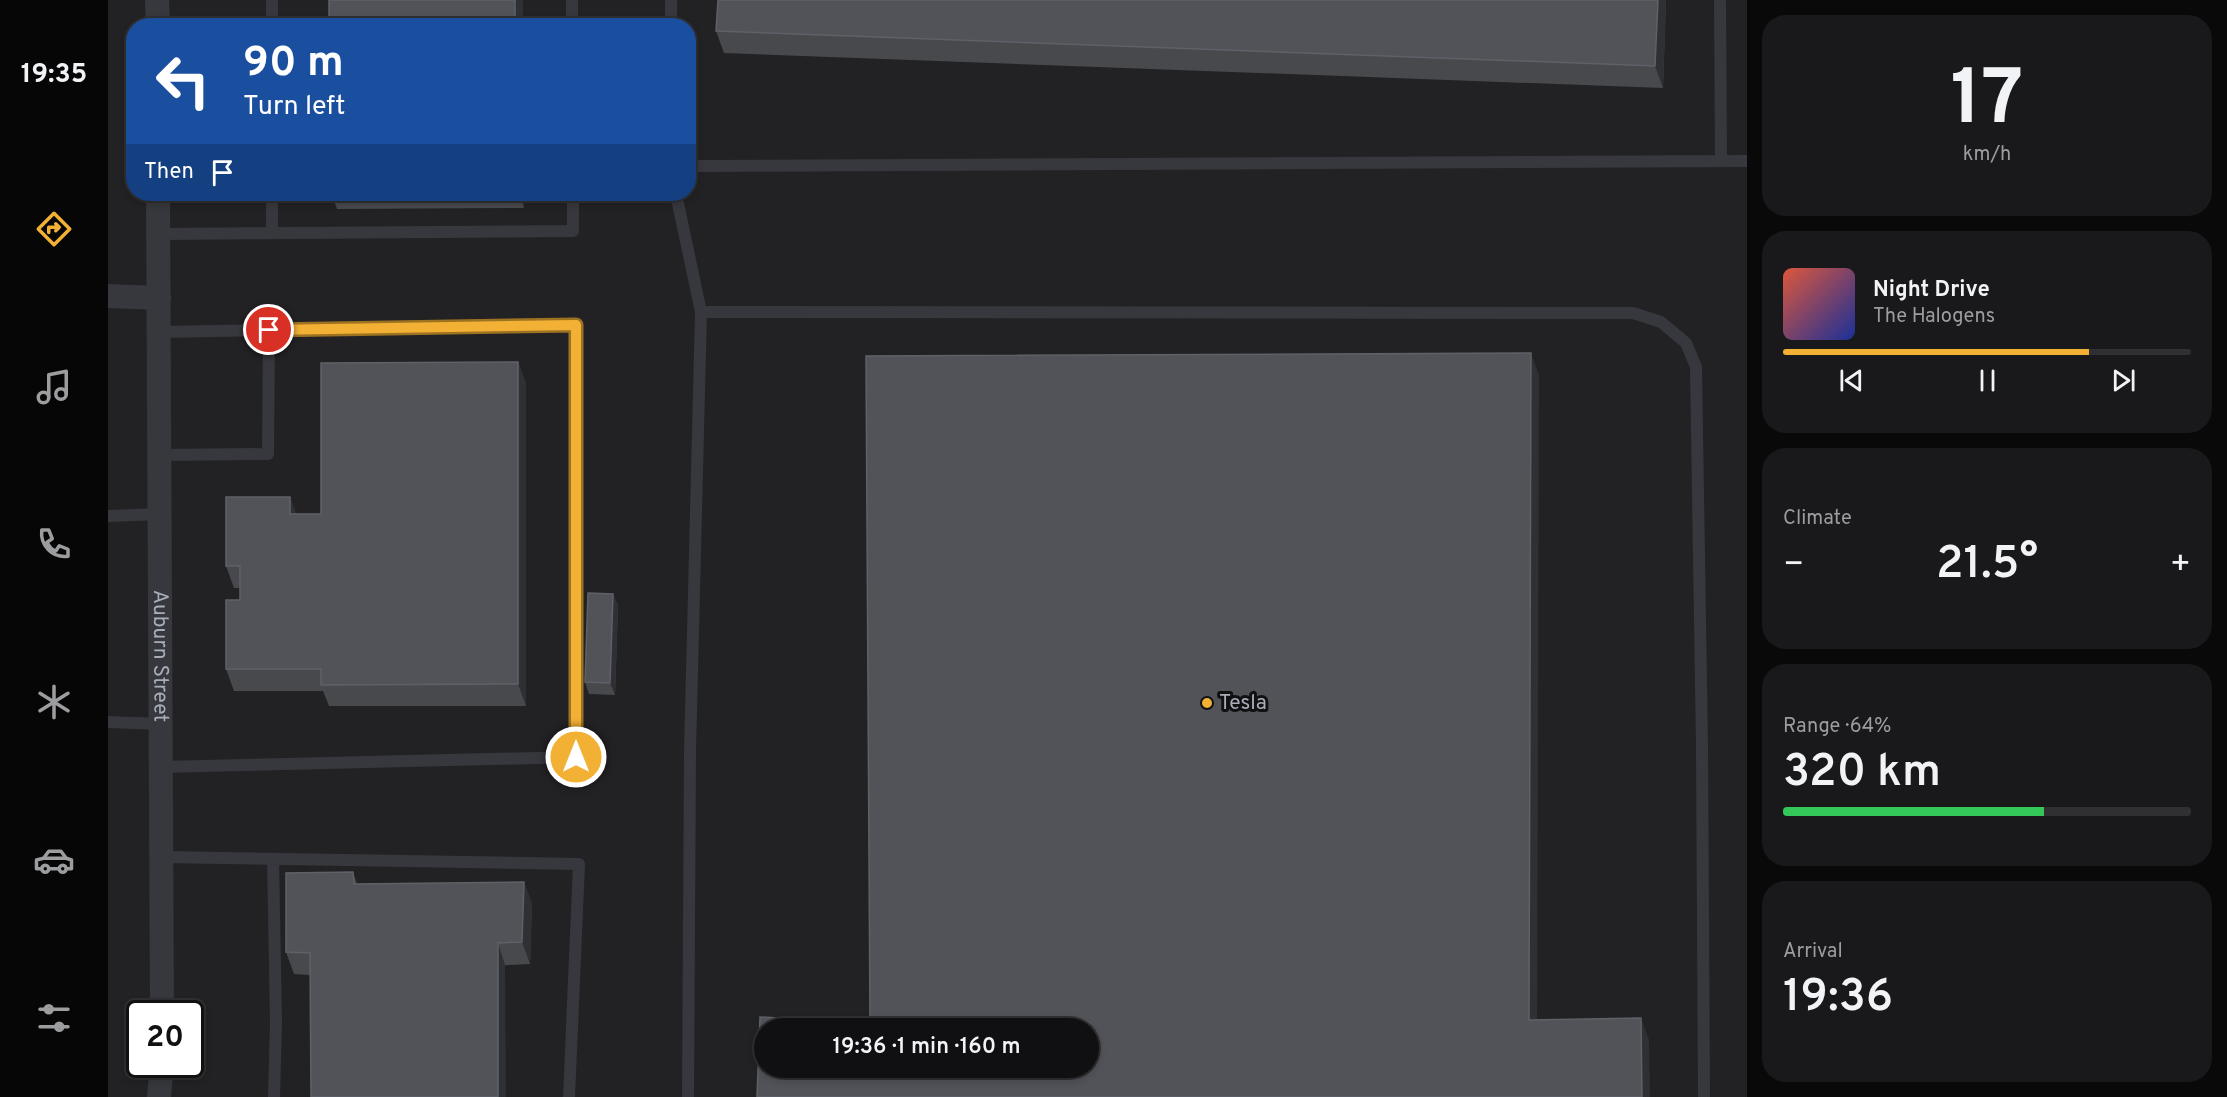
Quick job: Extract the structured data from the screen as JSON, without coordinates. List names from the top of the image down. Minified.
{"streets":{"street":["Auburn Street"]},"places":["Tesla"],"page":{"tabs":"19:35","tile":[["17","km/h"],"Climate",["Range · 64%","320 km"],["Arrival","19:36"]],"turn":["90 m","Turn left"],"then":"Then","song":["Night Drive","The Halogens"],"heat":["−","21.5°","+"],"limit":"20","trip":"19:36 · 1 min · 160 m"}}
